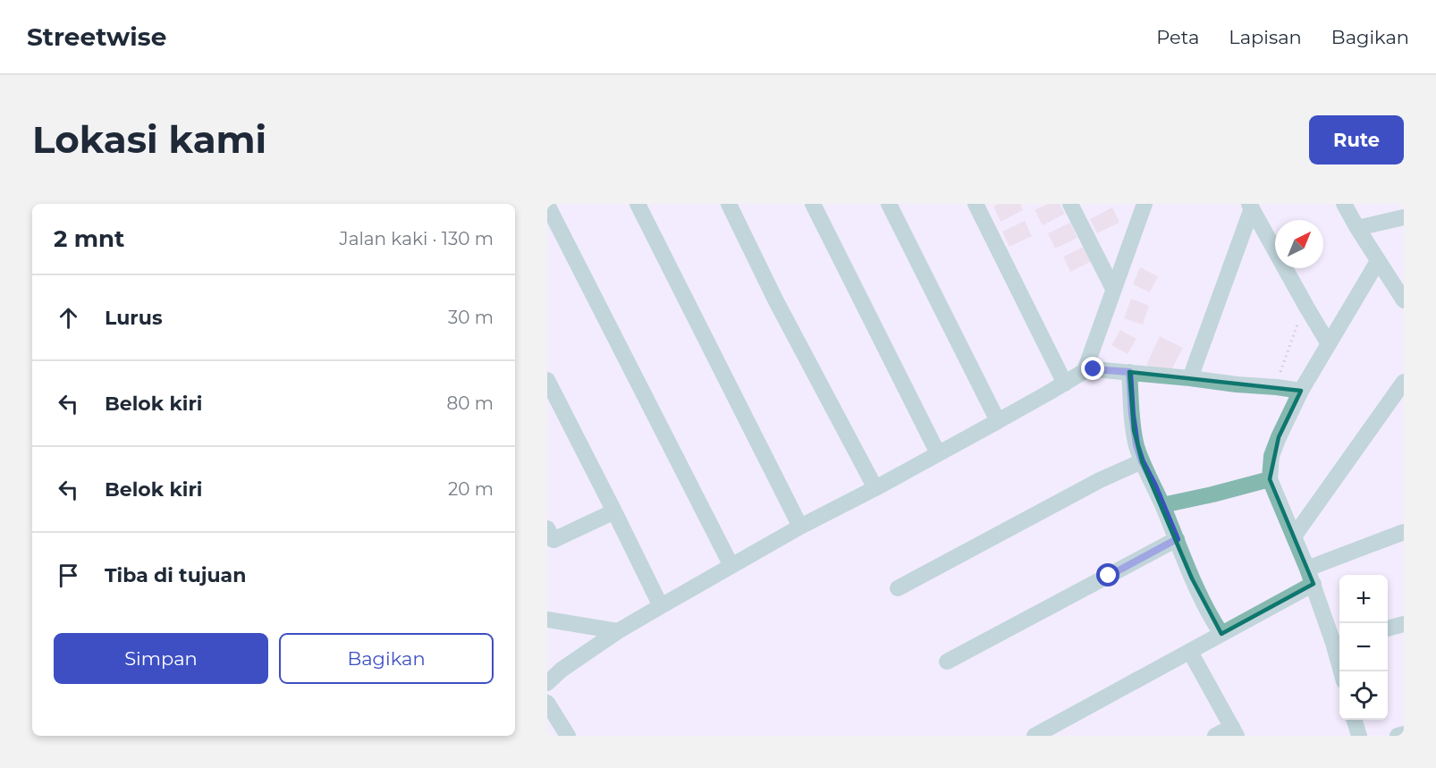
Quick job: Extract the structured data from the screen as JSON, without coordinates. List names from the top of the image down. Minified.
{"north":"top right","page":{"header":"Streetwise","nav":["Peta","Lapisan","Bagikan"],"buttons":["Rute",["Simpan","Bagikan"]],"title":"Lokasi kami","heading":["2 mnt","Jalan kaki · 130 m"],"list":[["Lurus","30 m"],["Belok kiri","80 m"],["Belok kiri","20 m"],"Tiba di tujuan"],"map_buttons":["+","−"]}}
